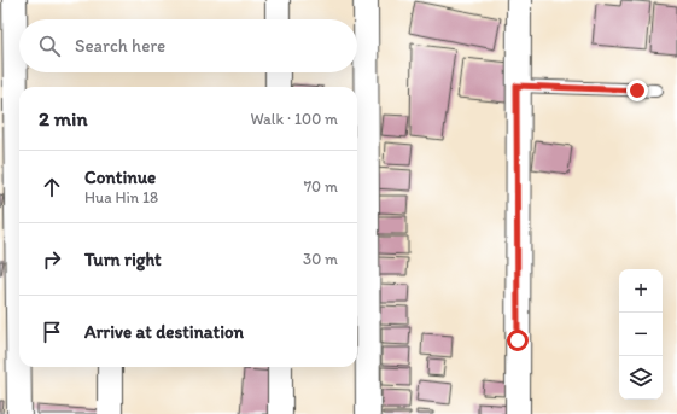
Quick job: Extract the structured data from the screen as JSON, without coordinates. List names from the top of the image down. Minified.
{"page":{"search":"Search here","heading":["2 min","Walk · 100 m"],"list":[["Continue","Hua Hin 18","70 m"],["Turn right","30 m"],"Arrive at destination"],"map_buttons":["+","−"]}}
